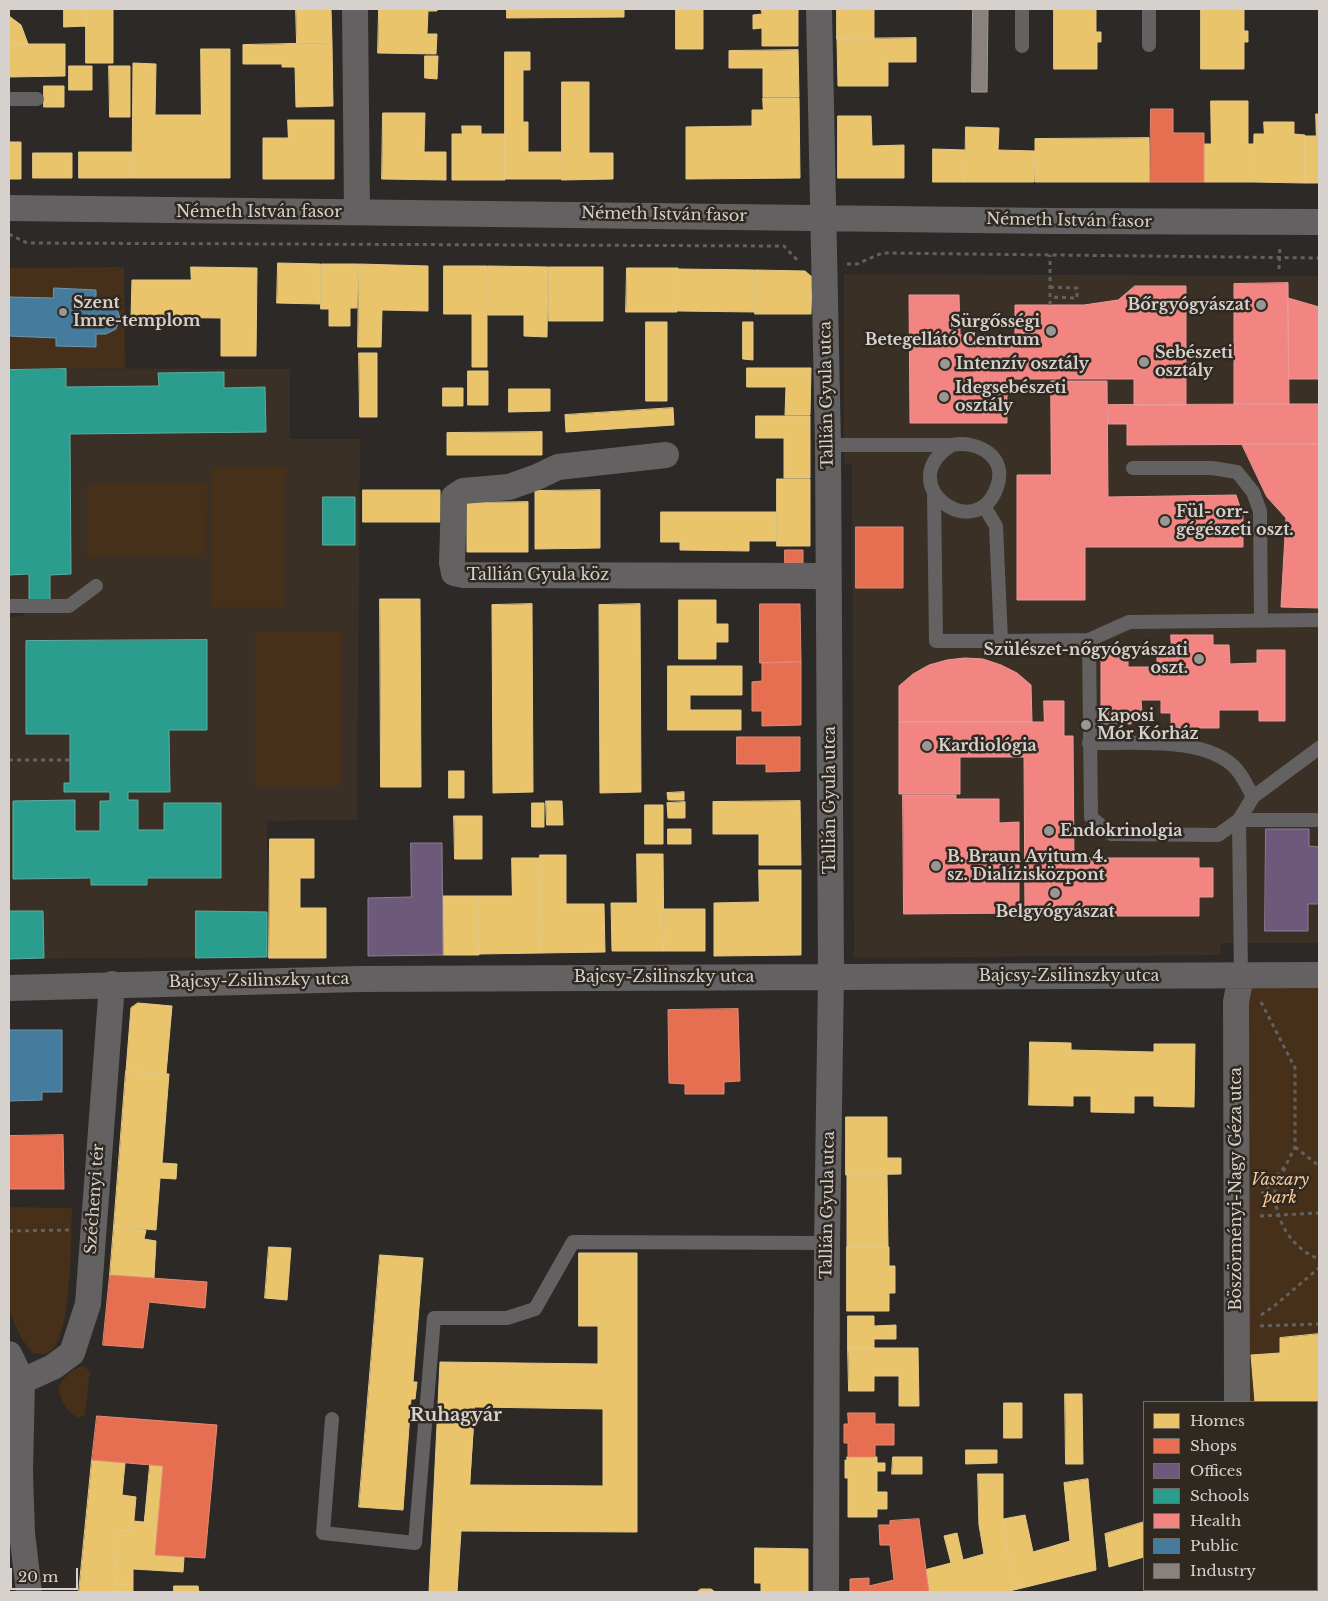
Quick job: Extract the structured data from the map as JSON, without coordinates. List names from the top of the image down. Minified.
{"streets":{"street":["Németh István fasor","Tallián Gyula utca","Tallián Gyula köz","Bajcsy-Zsilinszky utca","Böszörményi-Nagy Géza utca","Széchenyi tér"]},"crossings":[["Németh István fasor","Tallián Gyula utca"],["Tallián Gyula utca","Tallián Gyula köz"],["Tallián Gyula utca","Bajcsy-Zsilinszky utca"],["Bajcsy-Zsilinszky utca","Böszörményi-Nagy Géza utca"],["Bajcsy-Zsilinszky utca","Széchenyi tér"]],"districts":["Ruhagyár"],"parks":["Vaszary park"],"places":["Bőrgyógyászat","Szent Imre-templom","Sürgősségi Betegellátó Centrum","Sebészeti osztály","Intenzív osztály","Idegsebészeti osztály","Fül- orr- gégészeti oszt.","Szülészet-nőgyógyászati oszt.","Kaposi Mór Kórház","Kardiológia","Endokrinolgia","B. Braun Avitum 4. sz. Dialízisközpont","Belgyógyászat"],"legend":["Homes","Shops","Offices","Schools","Health","Public","Industry"],"scale_bar":"20 m"}
